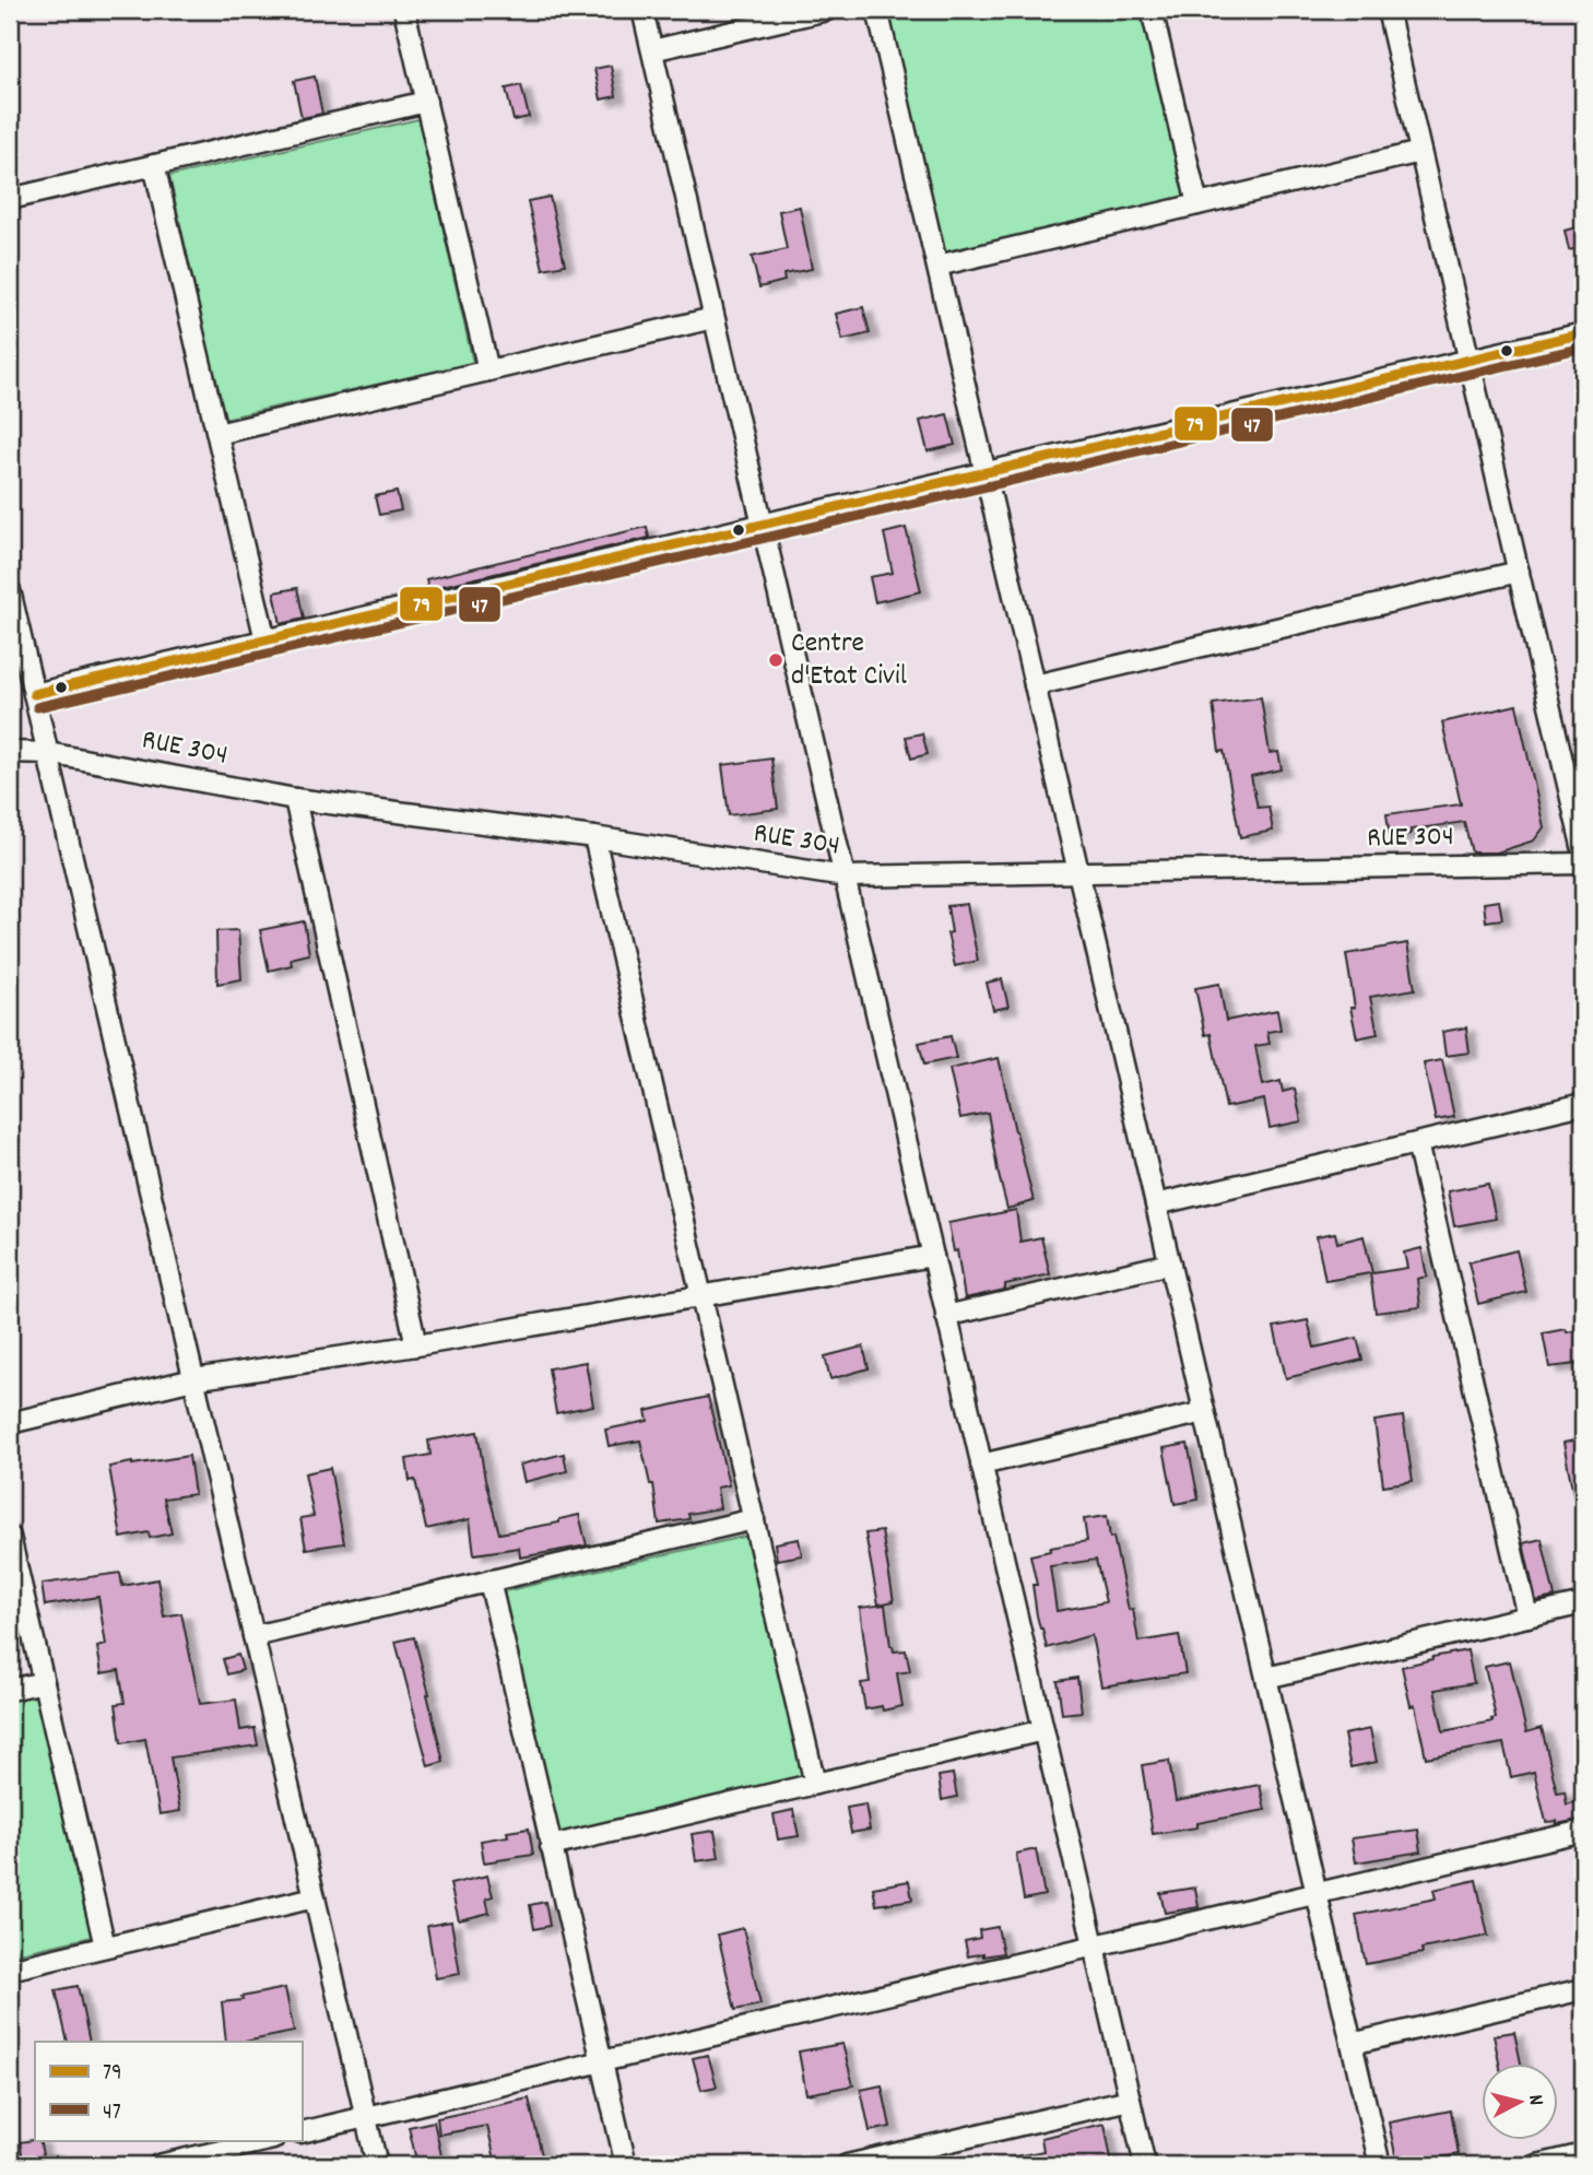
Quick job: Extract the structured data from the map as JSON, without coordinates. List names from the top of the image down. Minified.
{"streets":{"street":["RUE 304"]},"places":["Centre d'Etat Civil"],"lines":["transit line 79","transit line 47"],"legend":["79","47"],"north":"right"}
